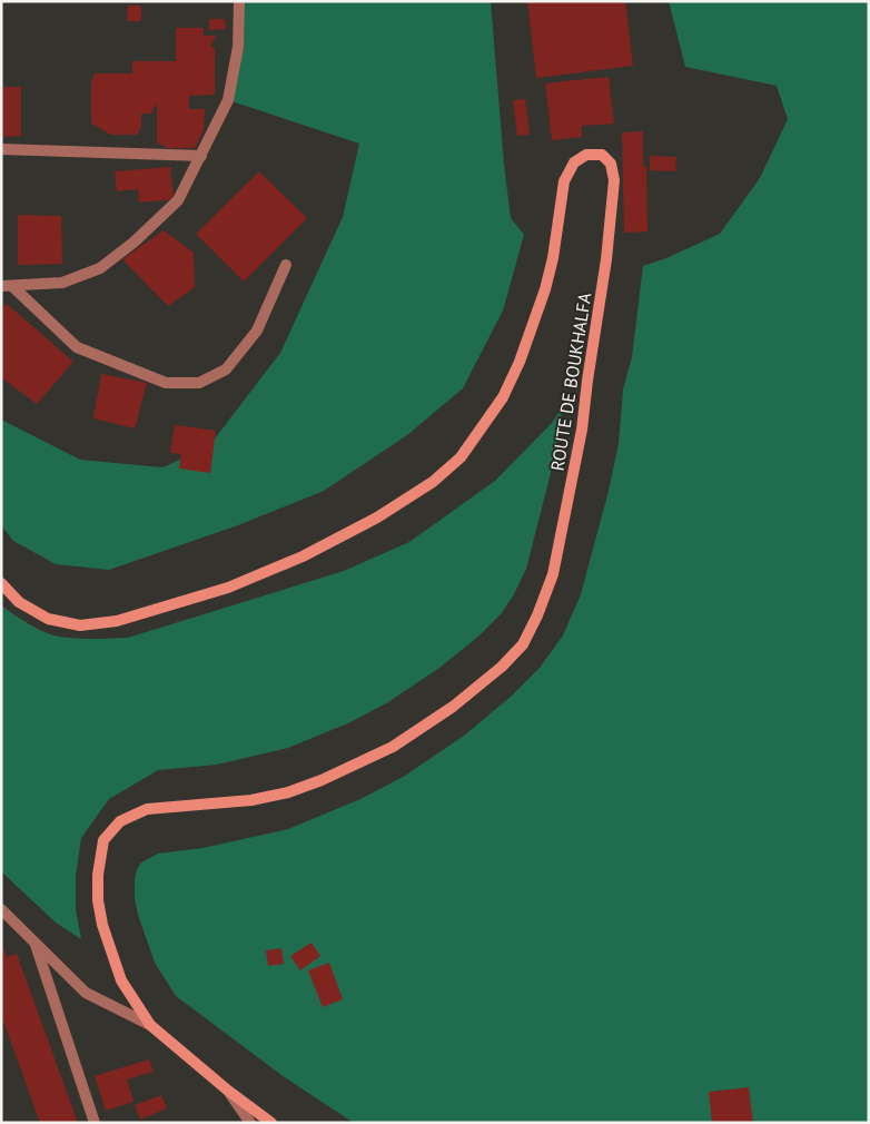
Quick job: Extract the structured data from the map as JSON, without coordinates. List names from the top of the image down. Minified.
{"streets":{"main road":["ROUTE DE BOUKHALFA"]}}
